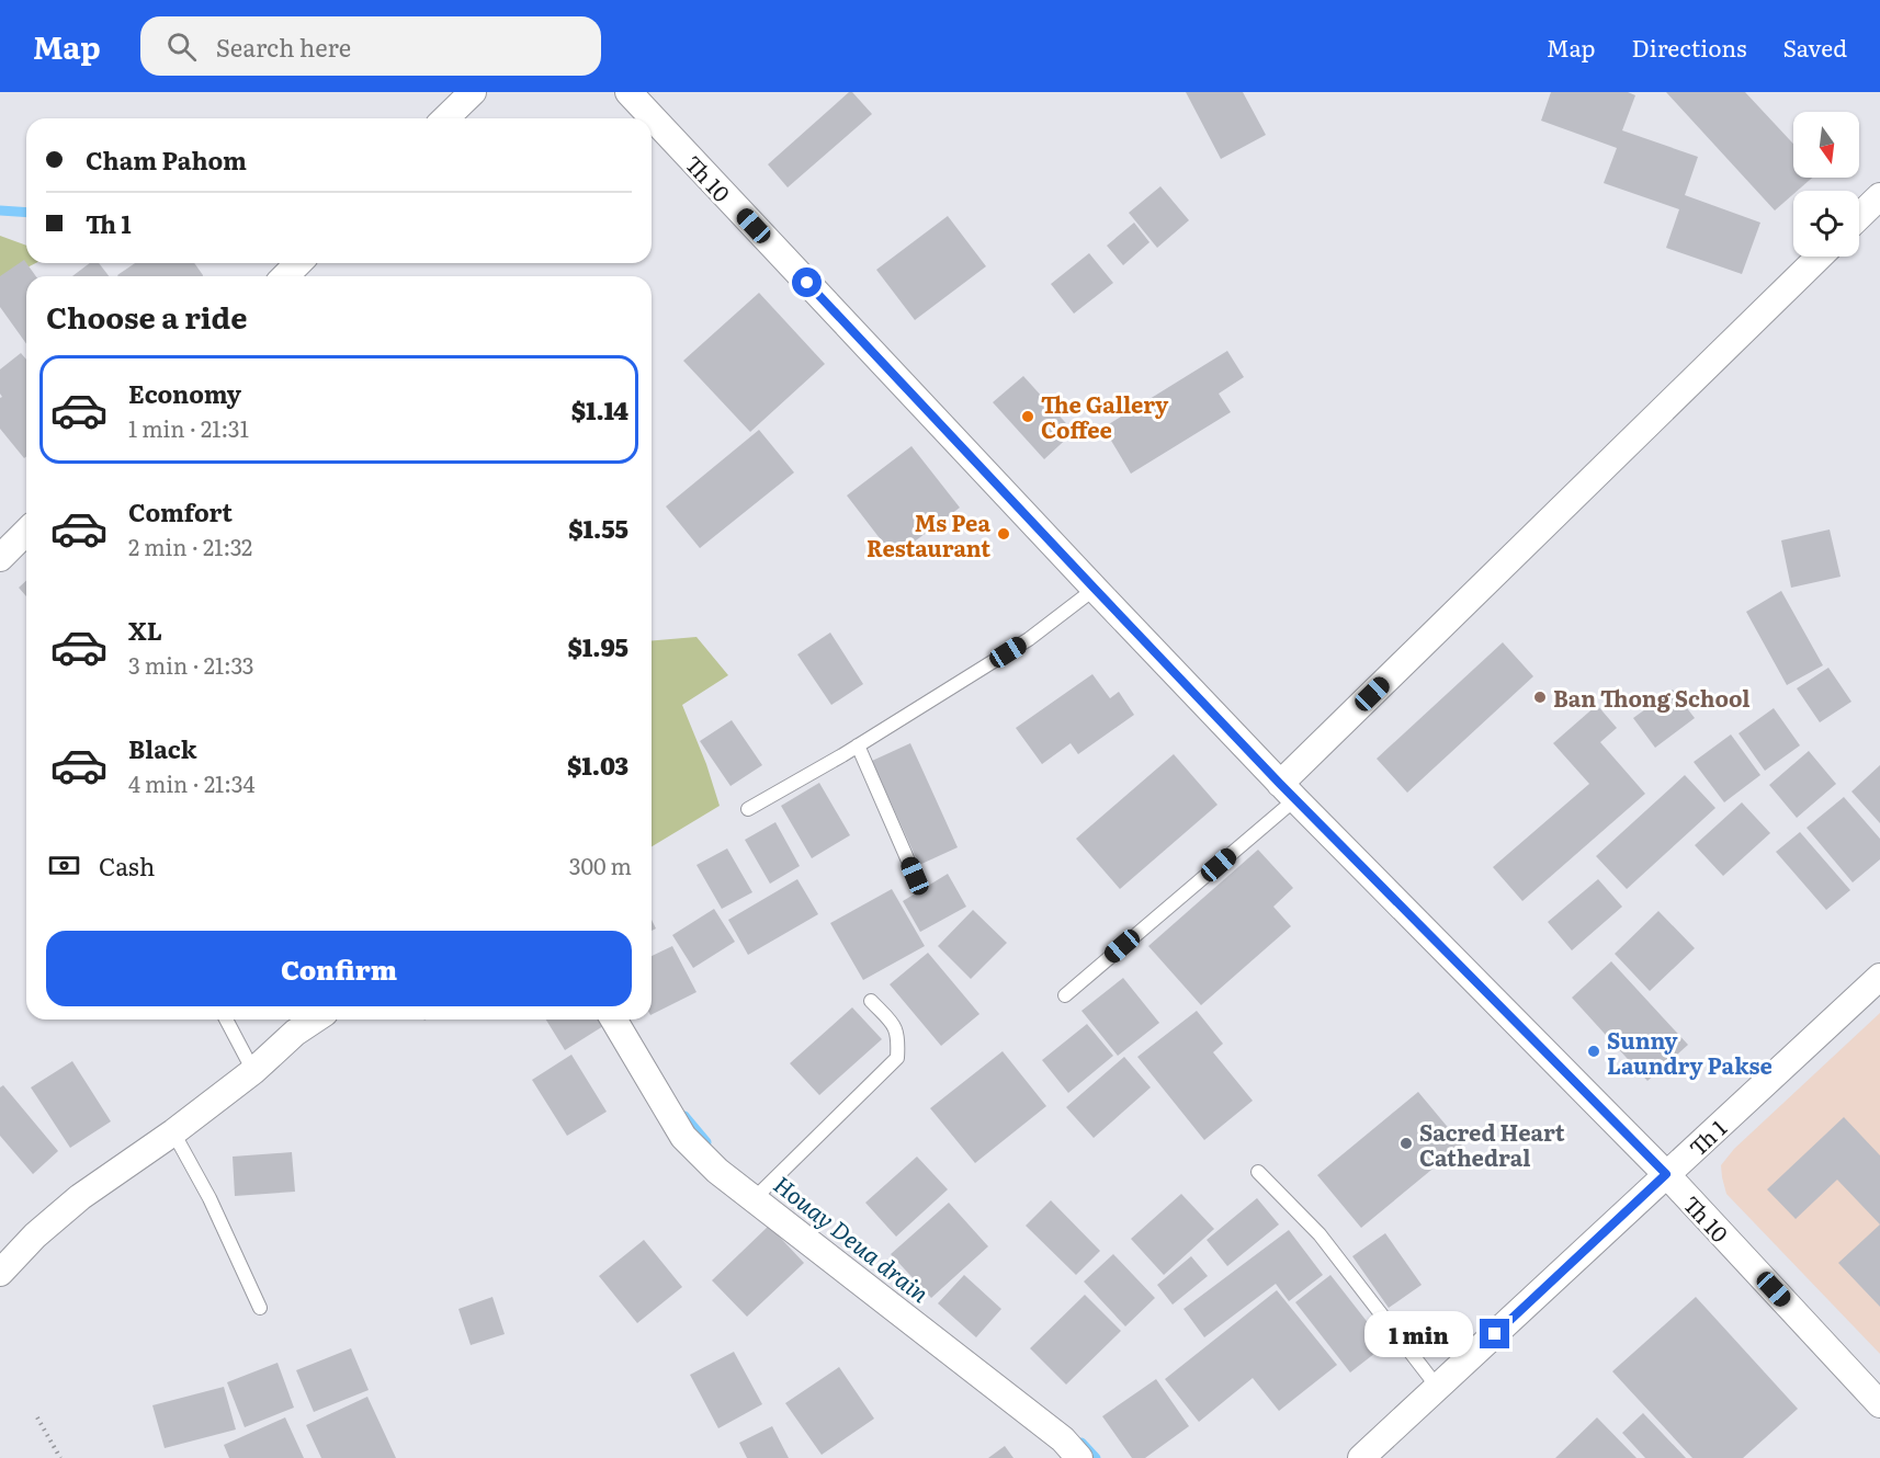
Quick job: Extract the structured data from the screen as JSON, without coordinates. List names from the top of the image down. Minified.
{"streets":{"street":["Th 10","Th 1"]},"crossings":[["Th 10","Th 1"]],"water":["Houay Deua drain"],"places":["The Gallery Coffee","Ms Pea Restaurant","Ban Thong School","Sunny Laundry Pakse","Sacred Heart Cathedral"],"north":"bottom","page":{"header":"Map","search":"Search here","nav":["Map","Directions","Saved"],"banner":["Cham Pahom","Th 1"],"heading":"Choose a ride","list":[{"name":"Economy","note":"1 min · 21:31","value":"$1.14"},{"name":"Comfort","note":"2 min · 21:32","value":"$1.55"},{"name":"XL","note":"3 min · 21:33","value":"$1.95"},{"name":"Black","note":"4 min · 21:34","value":"$1.03"}],"pay":["Cash","300 m"],"buttons":"Confirm","bubble":"1 min"}}
